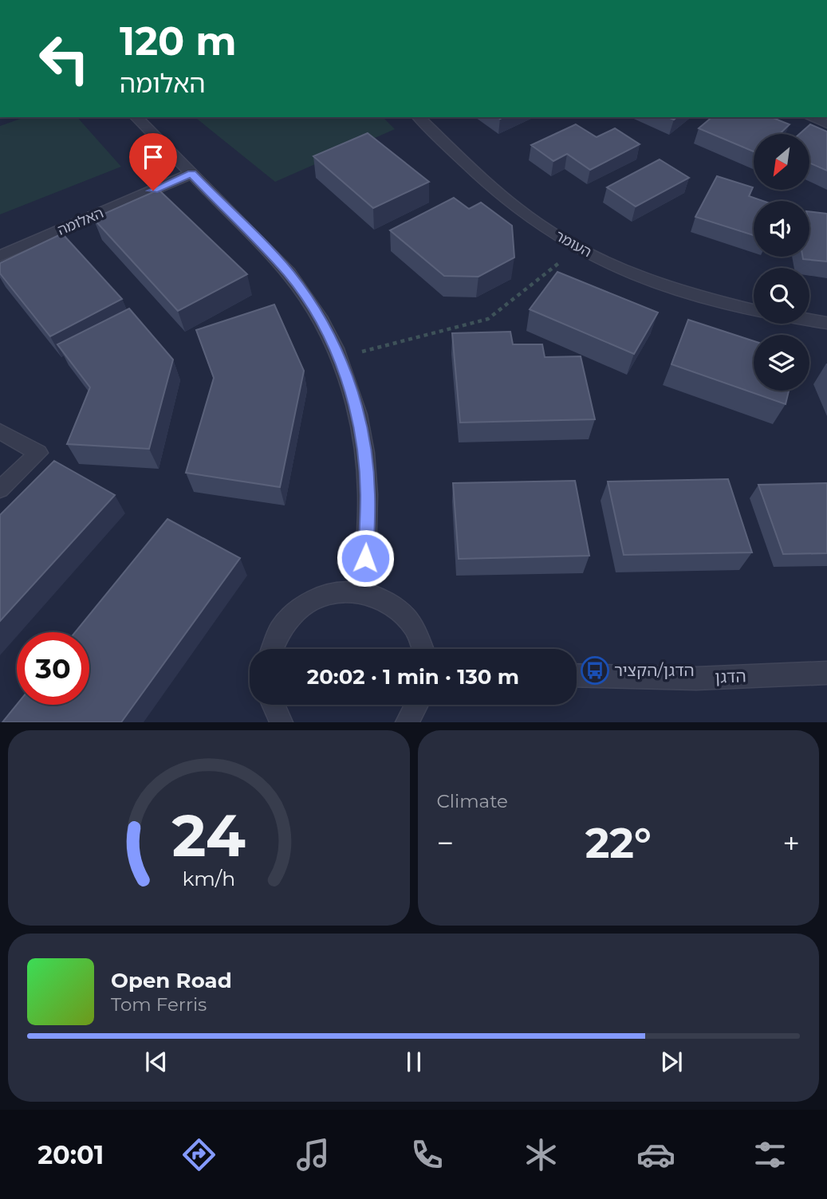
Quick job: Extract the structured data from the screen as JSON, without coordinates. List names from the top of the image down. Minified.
{"streets":{"street":["האלומה","העומר","הדגן"]},"places":{"bus stop":["הדגן/הקציר"]},"north":"bottom left","page":{"turn":["120 m","האלומה"],"limit":"30","trip":"20:02 · 1 min · 130 m","tile":"Climate","heat":["−","22°","+"],"song":["Open Road","Tom Ferris"],"tabs":"20:01","gauge":["24","km/h"]}}
